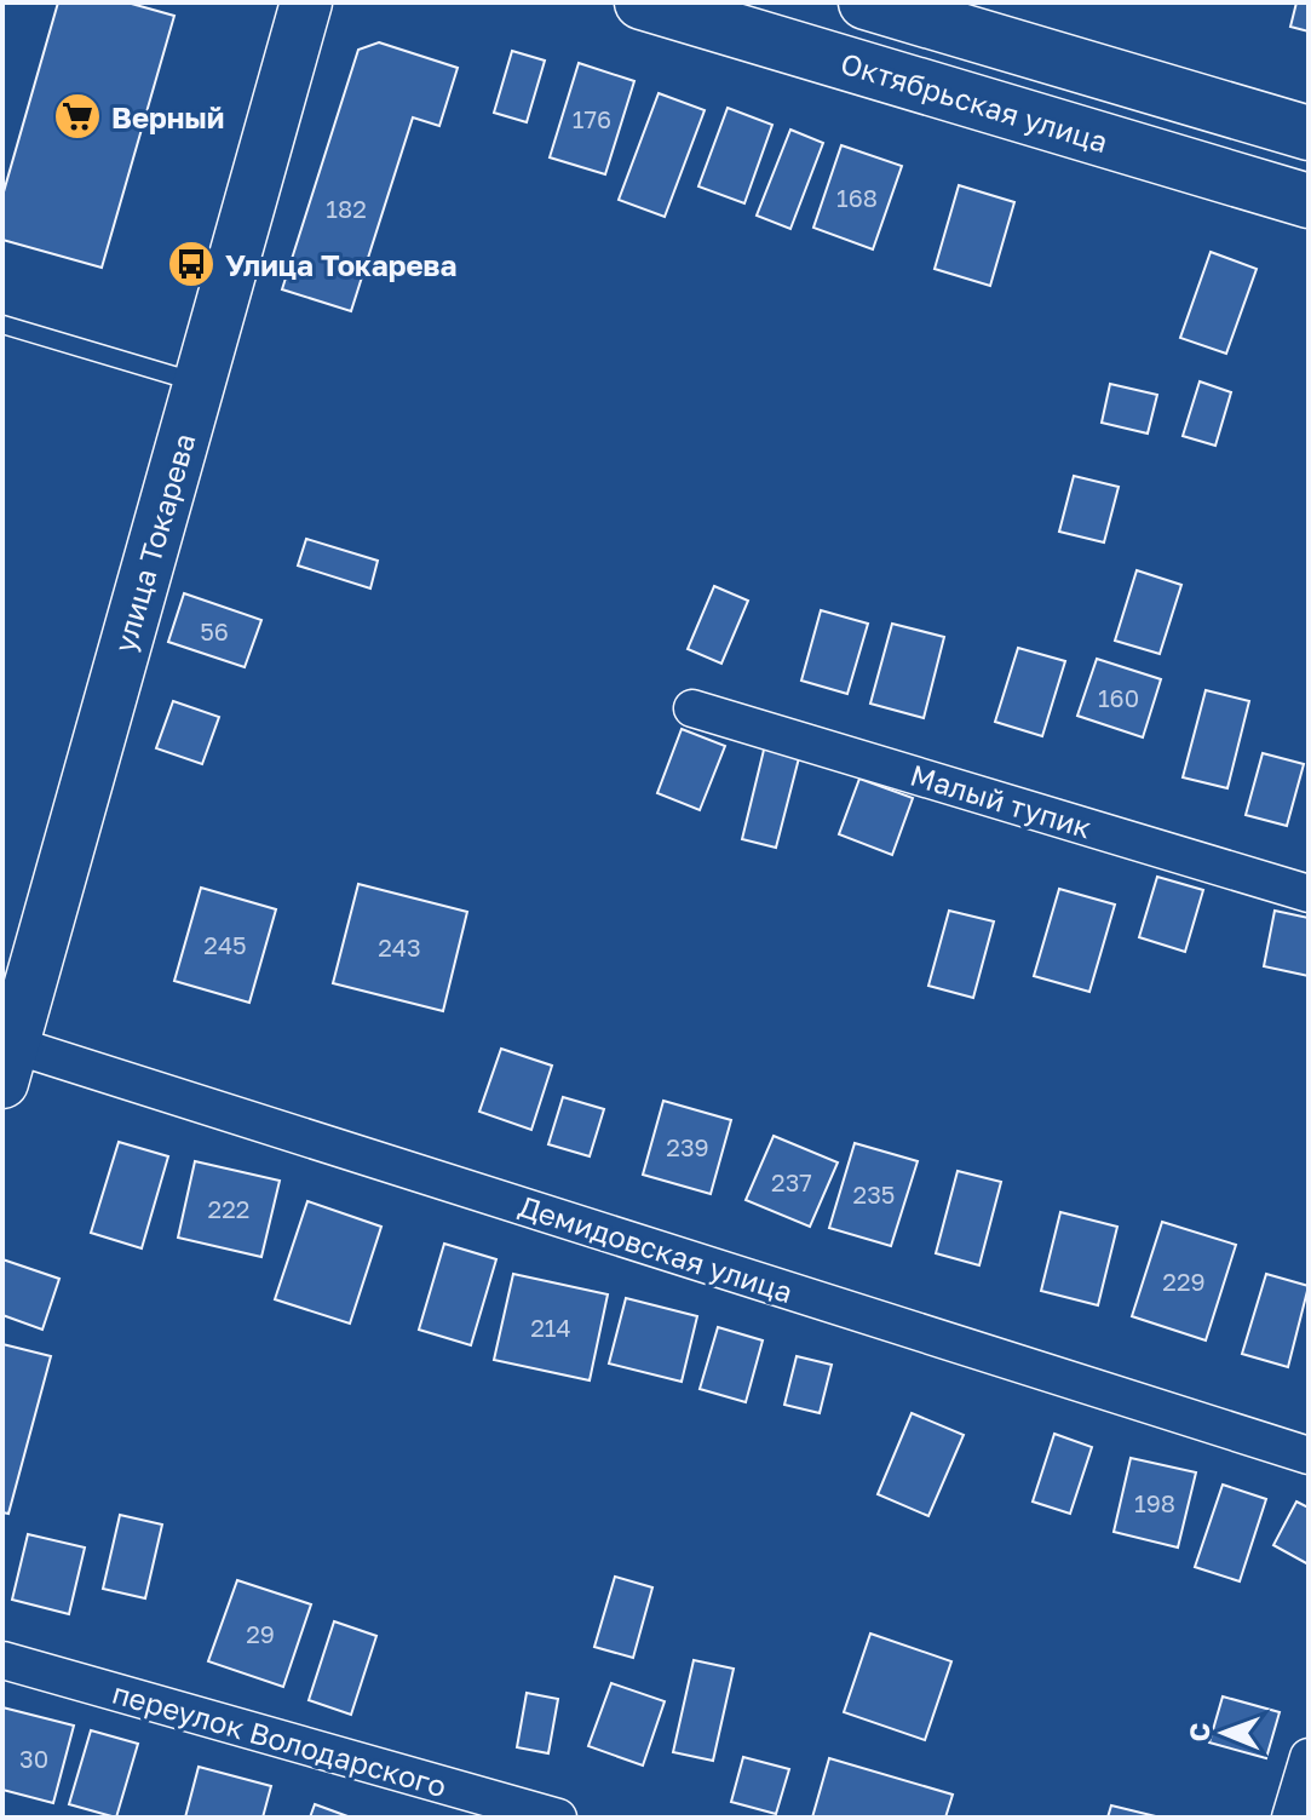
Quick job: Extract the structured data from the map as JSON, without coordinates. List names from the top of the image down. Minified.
{"streets":{"main road":["Октябрьская улица"],"street":["улица Токарева","Малый тупик","Демидовская улица","переулок Володарского"]},"crossings":[["улица Токарева","Демидовская улица"]],"places":{"supermarket":["Верный"],"bus stop":["Улица Токарева"]},"house_numbers":["176","168","182","56","160","245","243","239","237","235","222","229","214","198","29","30"],"north":"left"}
